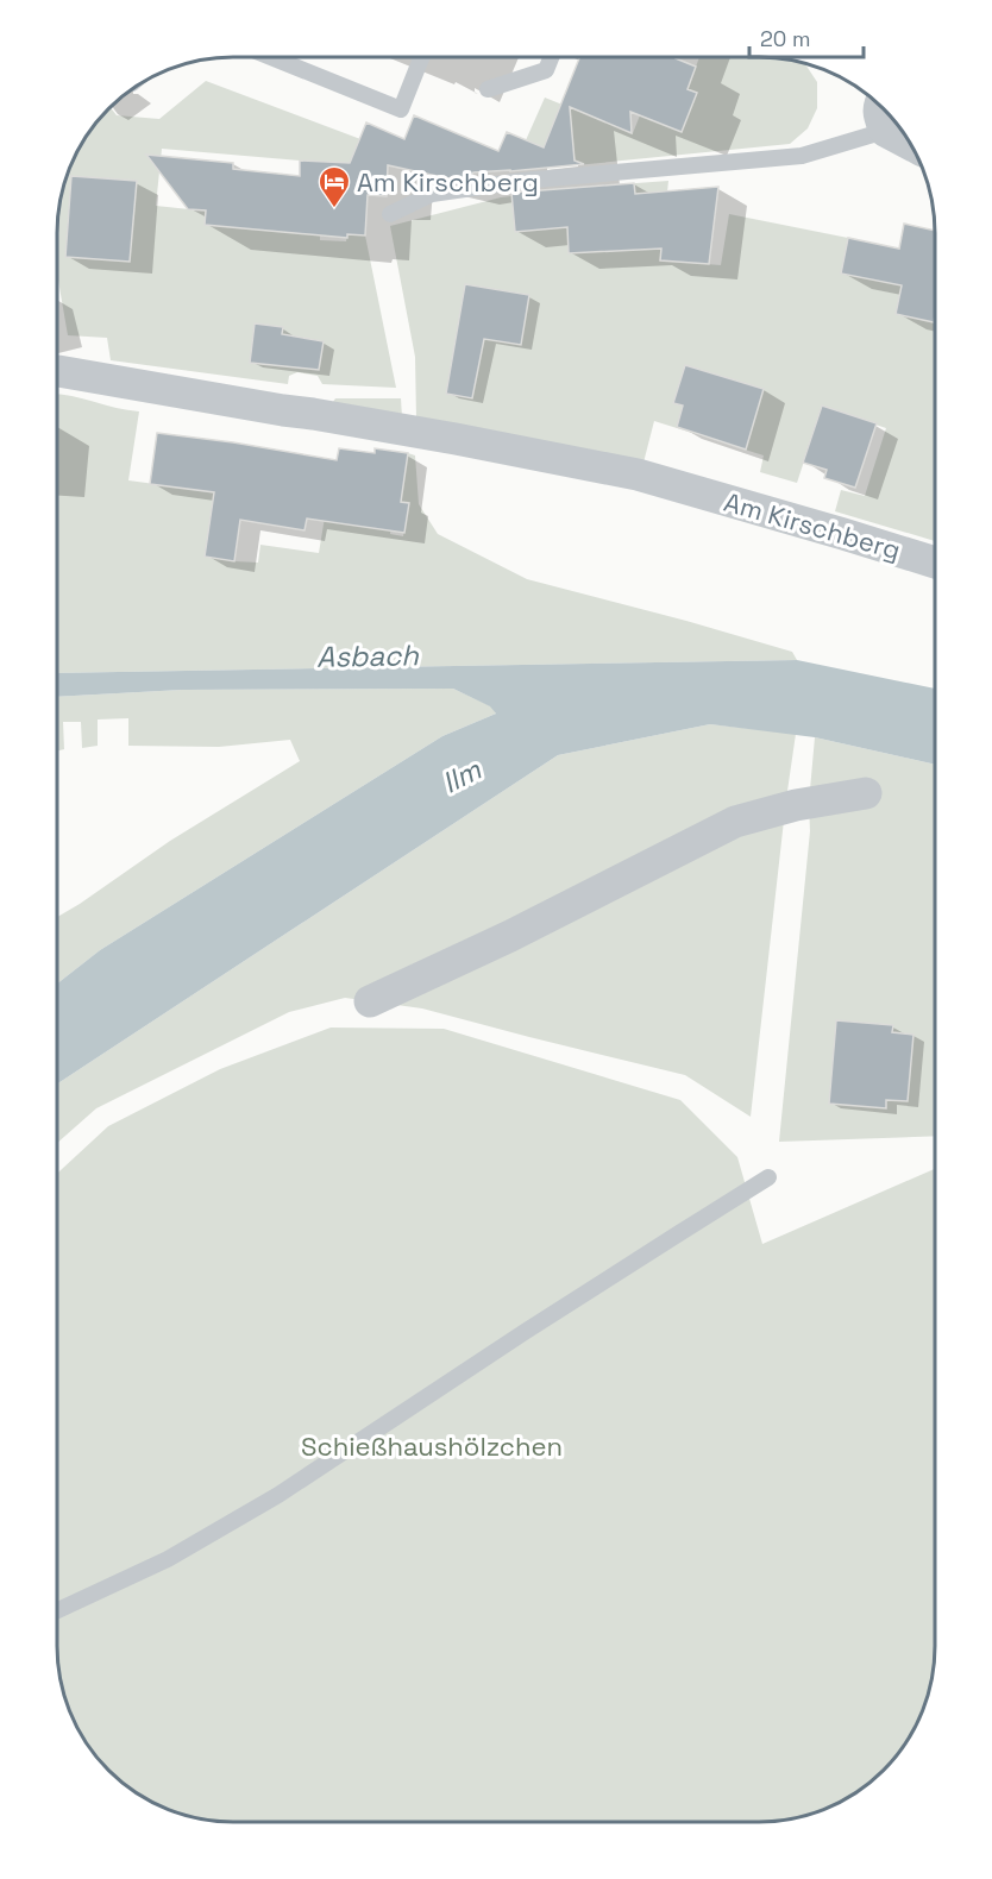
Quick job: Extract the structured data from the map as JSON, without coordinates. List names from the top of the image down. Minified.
{"streets":{"street":["Am Kirschberg"]},"water":["Asbach","Ilm"],"parks":["Schießhaushölzchen"],"places":{"hotel":["Am Kirschberg"]},"scale_bar":"20 m"}
